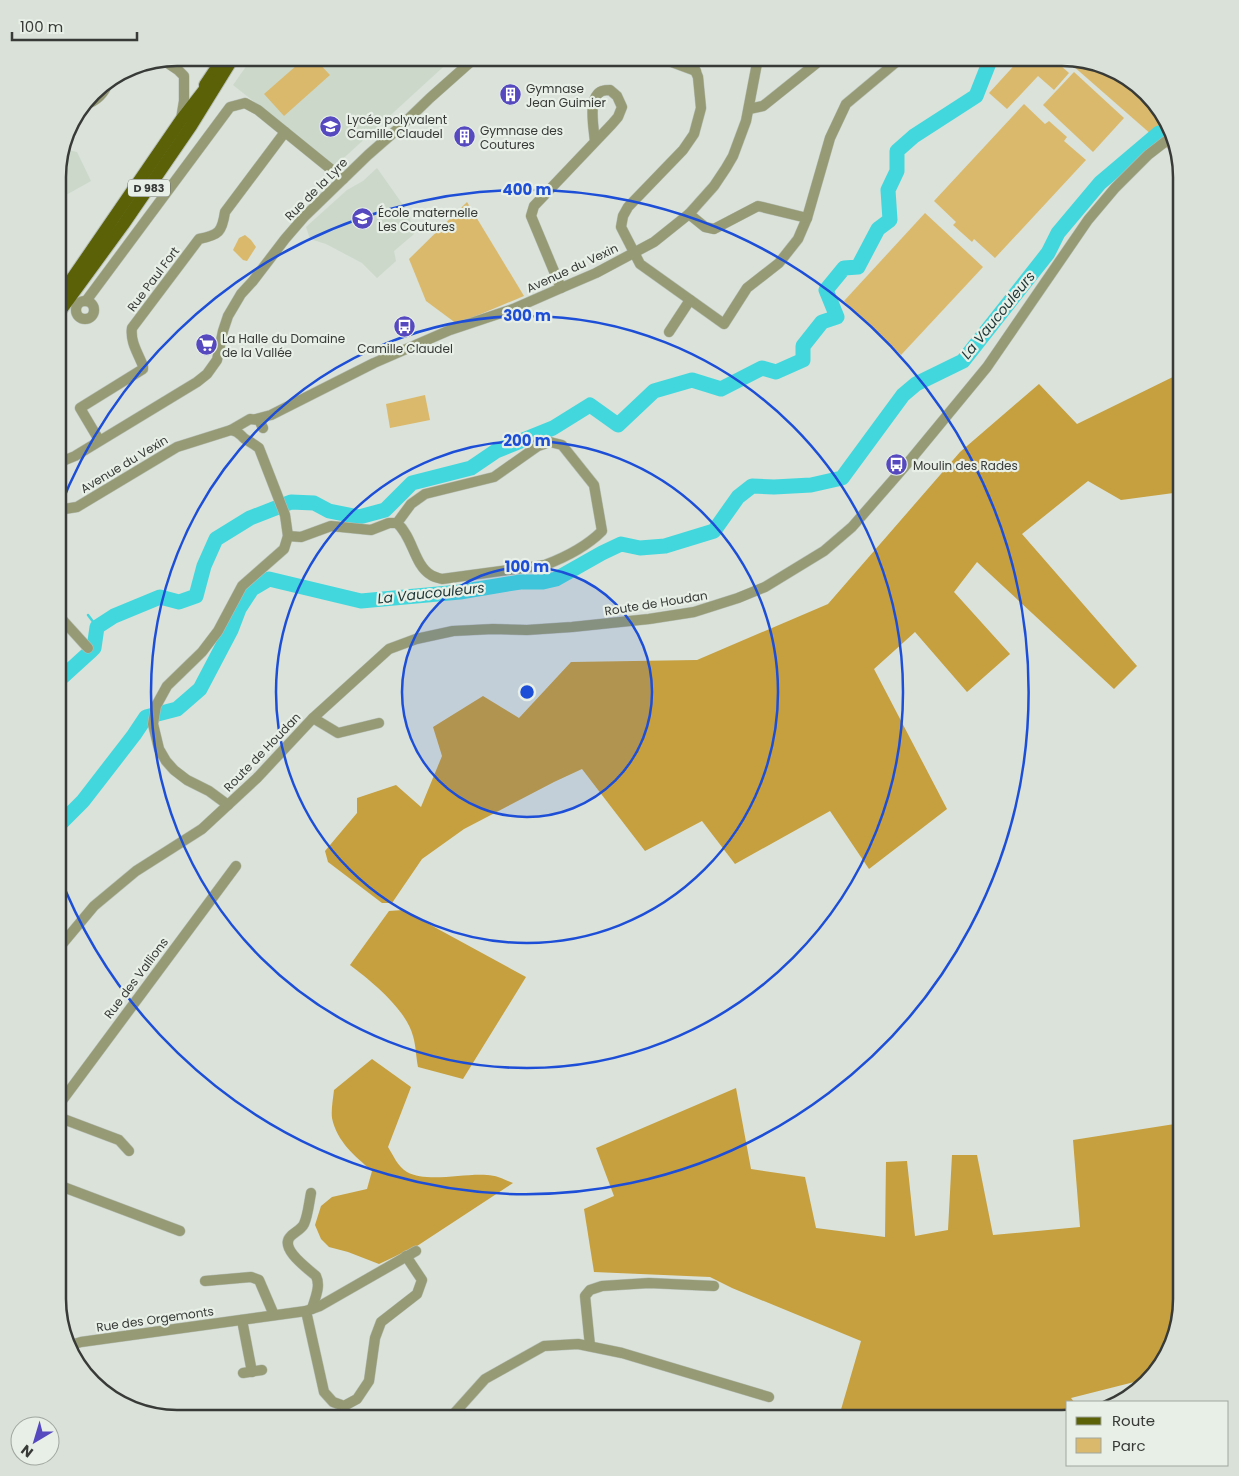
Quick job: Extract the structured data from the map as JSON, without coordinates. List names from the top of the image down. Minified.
{"streets":{"main road":["D 983"],"street":["Rue de la Lyre","Avenue du Vexin","Rue Paul Fort","Route de Houdan","Rue des Vallions","Rue des Orgemonts"]},"crossings":[["Rue de la Lyre","Rue Paul Fort"]],"water":["La Vaucouleurs"],"places":{"building":["Gymnase Jean Guimier","Gymnase des Coutures"],"school or university":["Lycée polyvalent Camille Claudel","École maternelle Les Coutures"],"bus stop":["Camille Claudel","Moulin des Rades"],"supermarket":["La Halle du Domaine de la Vallée"]},"legend":["Route","Parc"],"scale_bar":"100 m","north":"bottom left","rings":["400 m","300 m","200 m","100 m"]}
